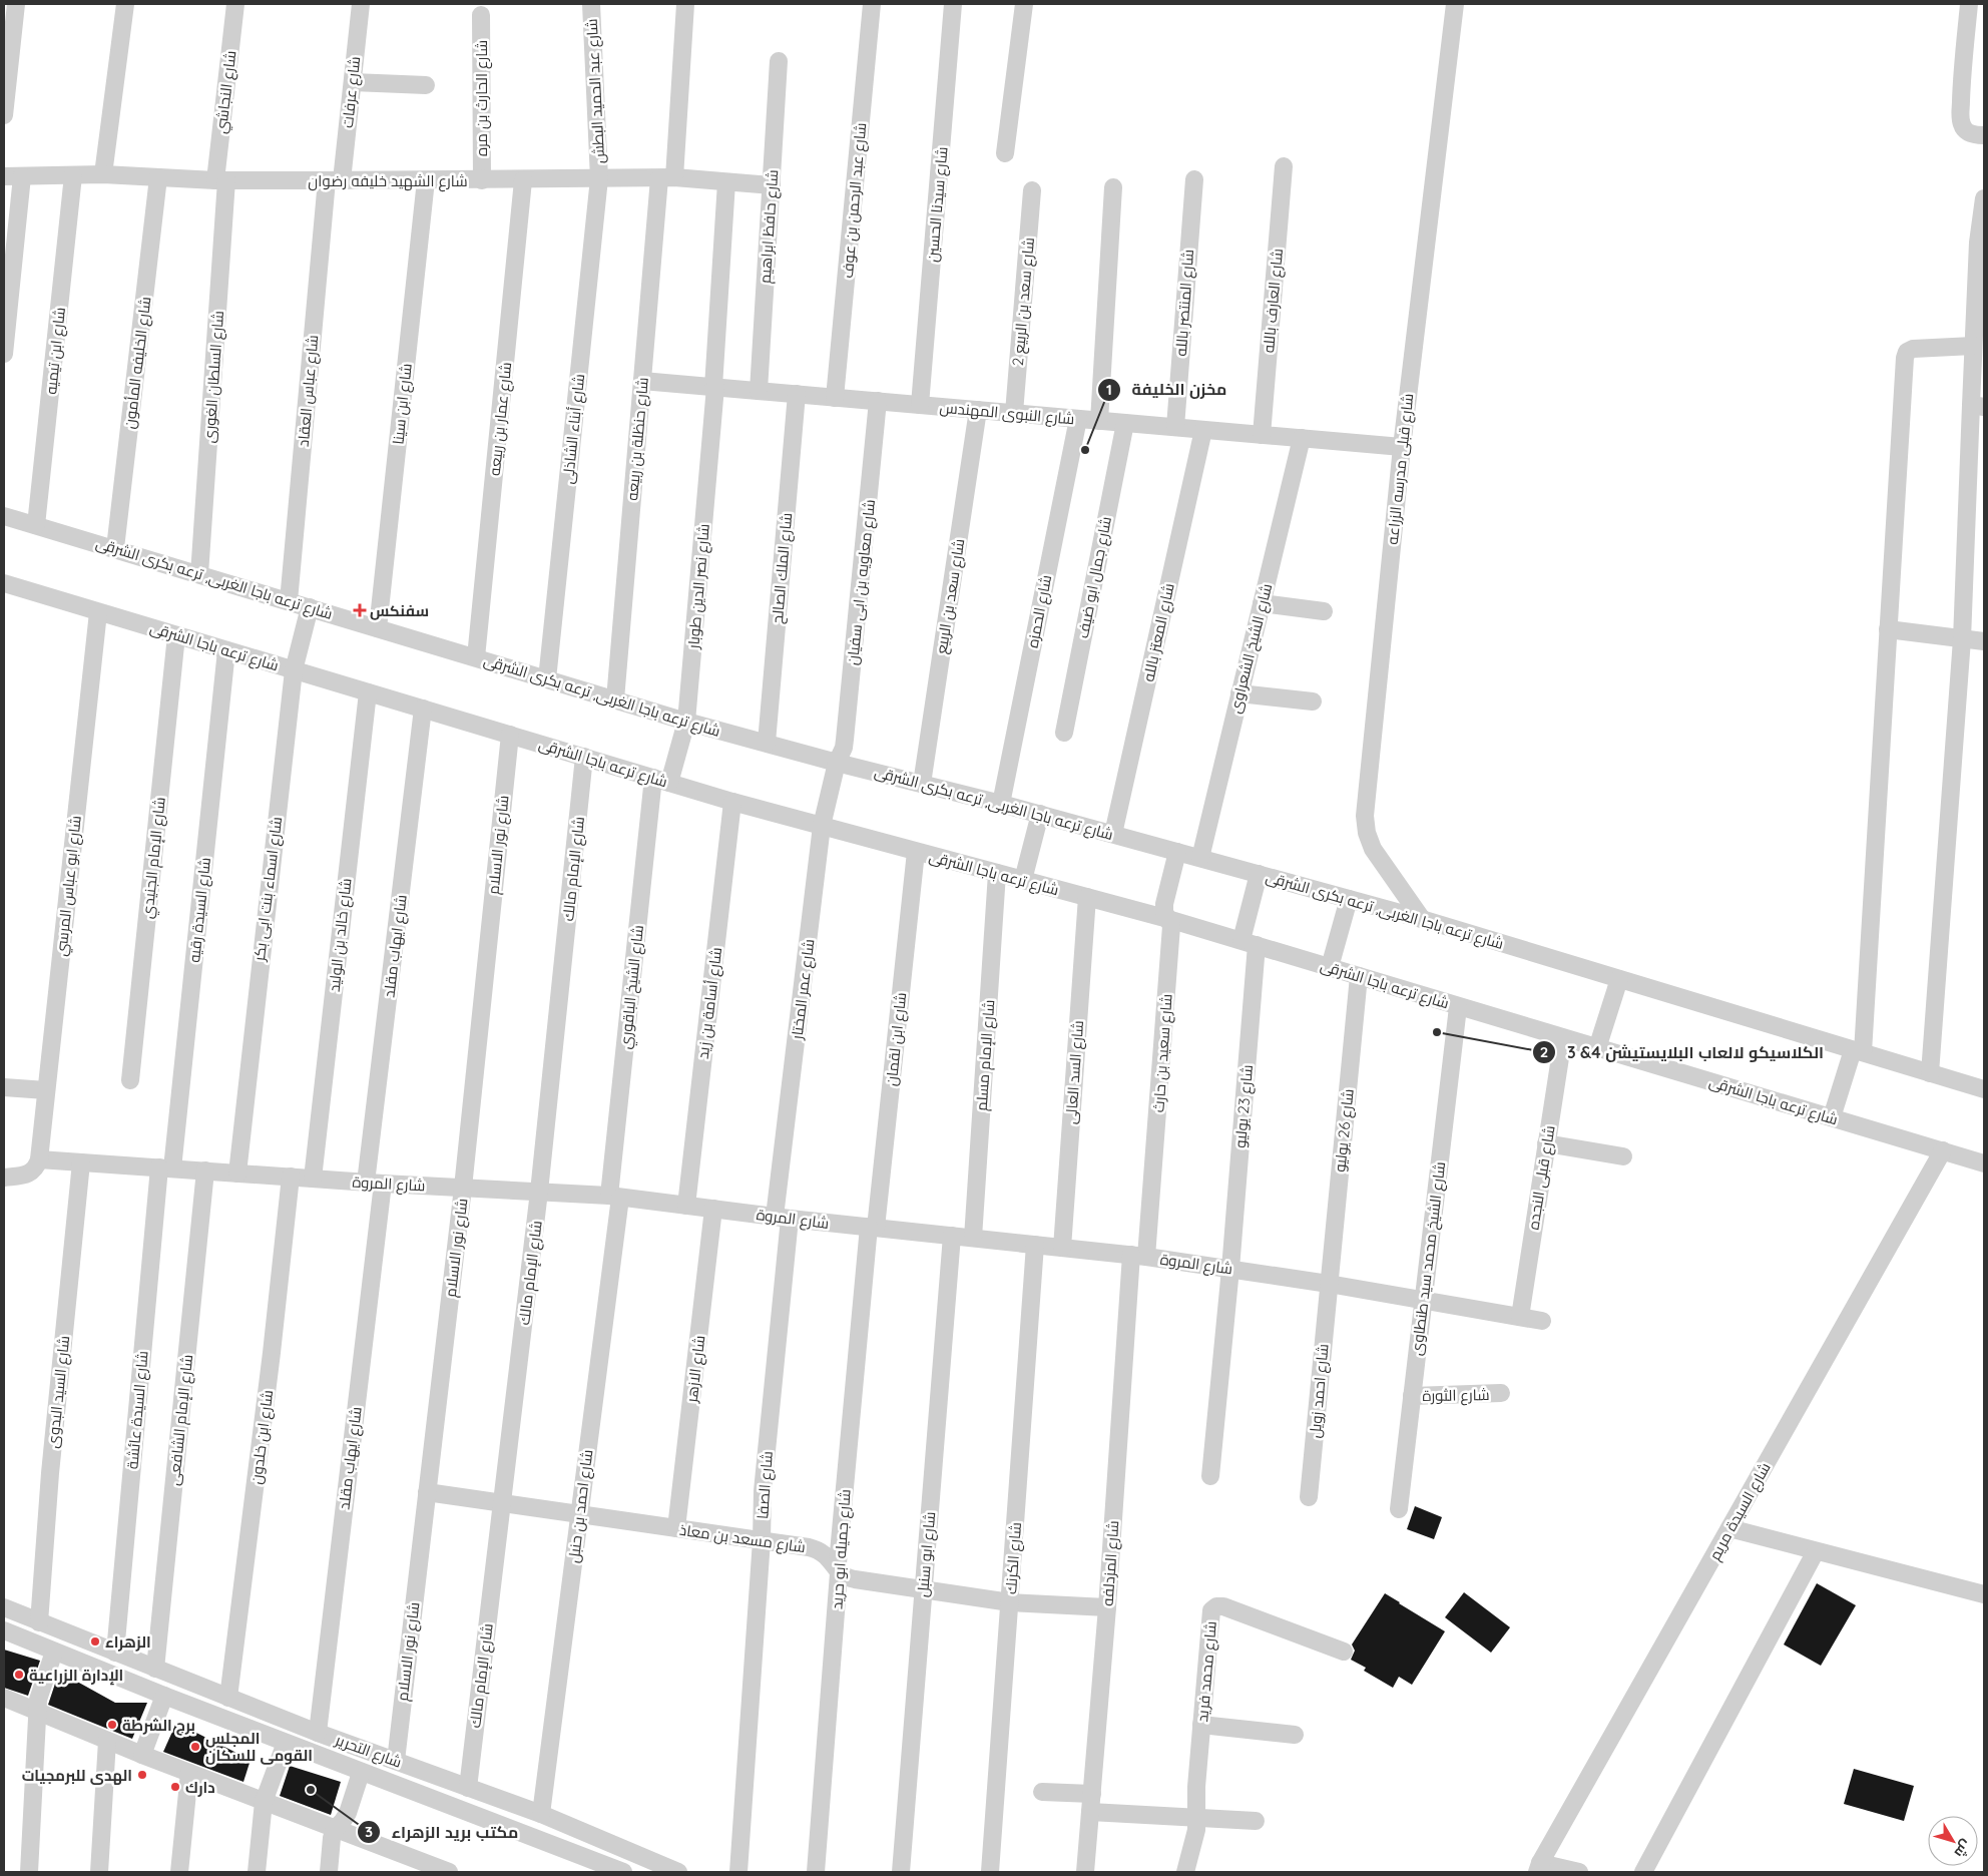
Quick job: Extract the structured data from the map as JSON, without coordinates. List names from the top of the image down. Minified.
{"streets":{"street":["شارع عبد الحميد البطش","شارع النجاشي","شارع عرفات","شارع الحارث بن مره","شارع الشهيد خليفه رضوان","شارع عبد الرحمن بن عوف","شارع سيدنا الحسين","شارع حافظ ابراهيم","شارع العارف بالله","شارع سعد بن الربيع 2","شارع المنتصر بالله","شارع ابن تيميه","شارع الخليفه المأمون","شارع السلطان الغورى","شارع عباس العقاد","شارع ابن سينا","شارع النبوى المهندس","شارع عمار بن ربيعه","شارع أبناء الشاذلى","شارع حنظلة بن ربيعه","شارع قبلى مدرسه الزراعه","شارع الملك الصالح","شارع جمال ابو ضيف","شارع ترعه باجا الغربى, ترعه بكرى الشرقى","شارع معاويه بن ابى سفيان","شارع نصر الدين طوبار","شارع سعد بن الربيع","شارع الحمزه","شارع المعتز بالله","شارع ترعه باجا الشرقى","شارع الشيخ الشعراوى","شارع نور الاسلام","شارع الإمام الجنيدي","شارع الإمام مالك","شارع ابو عباس المرسي","شارع اسماء بنت ابى بكر","شارع السيدة رقيه","شارع خالد بن الوليد","شارع ايهاب مقلد","شارع الشيخ الباقوري","شارع عمر المختار","شارع أسامة بن زيد","شارع ابن لقمان","شارع سعيد بن حارث","شارع الإمام مسلم","شارع السد العالى","شارع 23 يوليو","شارع 26 يوليو","شارع قبلى النجده","شارع المروة","شارع الشيخ محمد سيد طنطاوى","شارع الازهر","شارع احمد زويل","شارع السيد البدوى","شارع الثورة","شارع السيدة عائشة","شارع الإمام الشافعى","شارع ابن خلدون","شارع الصفا","شارع احمد بن حنبل","شارع السيدة مريم","شارع مسعد بن معاذ","شارع جميله ابو حريد","شارع ابو سنبل","شارع الكرنك","شارع المزدلفه","شارع محمد فريد","شارع التحرير"]},"crossings":[["شارع عبد الحميد البطش","شارع الشهيد خليفه رضوان"],["شارع عبد الحميد البطش","شارع أبناء الشاذلى"],["شارع النجاشي","شارع الشهيد خليفه رضوان"],["شارع النجاشي","شارع السلطان الغورى"],["شارع عرفات","شارع الشهيد خليفه رضوان"],["شارع عرفات","شارع عباس العقاد"],["شارع الحارث بن مره","شارع الشهيد خليفه رضوان"],["شارع الشهيد خليفه رضوان","شارع حافظ ابراهيم"],["شارع الشهيد خليفه رضوان","شارع ابن تيميه"],["شارع الشهيد خليفه رضوان","شارع الخليفه المأمون"],["شارع الشهيد خليفه رضوان","شارع السلطان الغورى"],["شارع الشهيد خليفه رضوان","شارع عباس العقاد"],["شارع الشهيد خليفه رضوان","شارع ابن سينا"],["شارع الشهيد خليفه رضوان","شارع عمار بن ربيعه"],["شارع الشهيد خليفه رضوان","شارع أبناء الشاذلى"],["شارع الشهيد خليفه رضوان","شارع حنظلة بن ربيعه"],["شارع الشهيد خليفه رضوان","شارع نصر الدين طوبار"],["شارع عبد الرحمن بن عوف","شارع النبوى المهندس"],["شارع سيدنا الحسين","شارع النبوى المهندس"],["شارع حافظ ابراهيم","شارع النبوى المهندس"],["شارع العارف بالله","شارع النبوى المهندس"],["شارع سعد بن الربيع 2","شارع النبوى المهندس"],["شارع المنتصر بالله","شارع النبوى المهندس"],["شارع ابن تيميه","شارع ترعه باجا الغربى, ترعه بكرى الشرقى"],["شارع الخليفه المأمون","شارع ترعه باجا الغربى, ترعه بكرى الشرقى"],["شارع السلطان الغورى","شارع ترعه باجا الغربى, ترعه بكرى الشرقى"],["شارع عباس العقاد","شارع ترعه باجا الغربى, ترعه بكرى الشرقى"],["شارع ابن سينا","شارع ترعه باجا الغربى, ترعه بكرى الشرقى"],["شارع النبوى المهندس","شارع حنظلة بن ربيعه"],["شارع النبوى المهندس","شارع قبلى مدرسه الزراعه"],["شارع النبوى المهندس","شارع الملك الصالح"],["شارع النبوى المهندس","شارع جمال ابو ضيف"],["شارع النبوى المهندس","شارع معاويه بن ابى سفيان"],["شارع النبوى المهندس","شارع نصر الدين طوبار"],["شارع النبوى المهندس","شارع سعد بن الربيع"],["شارع النبوى المهندس","شارع الحمزه"],["شارع النبوى المهندس","شارع المعتز بالله"],["شارع النبوى المهندس","شارع الشيخ الشعراوى"],["شارع عمار بن ربيعه","شارع ترعه باجا الغربى, ترعه بكرى الشرقى"],["شارع أبناء الشاذلى","شارع ترعه باجا الغربى, ترعه بكرى الشرقى"],["شارع حنظلة بن ربيعه","شارع ترعه باجا الغربى, ترعه بكرى الشرقى"],["شارع قبلى مدرسه الزراعه","شارع ترعه باجا الغربى, ترعه بكرى الشرقى"],["شارع الملك الصالح","شارع ترعه باجا الغربى, ترعه بكرى الشرقى"],["شارع ترعه باجا الغربى, ترعه بكرى الشرقى","شارع معاويه بن ابى سفيان"],["شارع ترعه باجا الغربى, ترعه بكرى الشرقى","شارع نصر الدين طوبار"],["شارع ترعه باجا الغربى, ترعه بكرى الشرقى","شارع سعد بن الربيع"],["شارع ترعه باجا الغربى, ترعه بكرى الشرقى","شارع الحمزه"],["شارع ترعه باجا الغربى, ترعه بكرى الشرقى","شارع المعتز بالله"],["شارع ترعه باجا الغربى, ترعه بكرى الشرقى","شارع الشيخ الشعراوى"],["شارع ترعه باجا الغربى, ترعه بكرى الشرقى","شارع اسماء بنت ابى بكر"],["شارع ترعه باجا الغربى, ترعه بكرى الشرقى","شارع عمر المختار"],["شارع ترعه باجا الغربى, ترعه بكرى الشرقى","شارع سعيد بن حارث"],["شارع ترعه باجا الغربى, ترعه بكرى الشرقى","شارع 23 يوليو"],["شارع معاويه بن ابى سفيان","شارع عمر المختار"],["شارع نصر الدين طوبار","شارع ترعه باجا الشرقى"],["شارع نصر الدين طوبار","شارع الشيخ الباقوري"],["شارع ترعه باجا الشرقى","شارع نور الاسلام"],["شارع ترعه باجا الشرقى","شارع الإمام الجنيدي"],["شارع ترعه باجا الشرقى","شارع الإمام مالك"],["شارع ترعه باجا الشرقى","شارع ابو عباس المرسي"],["شارع ترعه باجا الشرقى","شارع اسماء بنت ابى بكر"],["شارع ترعه باجا الشرقى","شارع السيدة رقيه"],["شارع ترعه باجا الشرقى","شارع خالد بن الوليد"],["شارع ترعه باجا الشرقى","شارع ايهاب مقلد"],["شارع ترعه باجا الشرقى","شارع الشيخ الباقوري"],["شارع ترعه باجا الشرقى","شارع عمر المختار"],["شارع ترعه باجا الشرقى","شارع أسامة بن زيد"],["شارع ترعه باجا الشرقى","شارع ابن لقمان"],["شارع ترعه باجا الشرقى","شارع سعيد بن حارث"],["شارع ترعه باجا الشرقى","شارع الإمام مسلم"],["شارع ترعه باجا الشرقى","شارع السد العالى"],["شارع ترعه باجا الشرقى","شارع 23 يوليو"],["شارع ترعه باجا الشرقى","شارع 26 يوليو"],["شارع ترعه باجا الشرقى","شارع قبلى النجده"],["شارع ترعه باجا الشرقى","شارع الشيخ محمد سيد طنطاوى"],["شارع ترعه باجا الشرقى","شارع السيدة مريم"],["شارع نور الاسلام","شارع المروة"],["شارع نور الاسلام","شارع مسعد بن معاذ"],["شارع نور الاسلام","شارع التحرير"],["شارع الإمام مالك","شارع المروة"],["شارع الإمام مالك","شارع مسعد بن معاذ"],["شارع الإمام مالك","شارع التحرير"],["شارع ابو عباس المرسي","شارع المروة"],["شارع اسماء بنت ابى بكر","شارع المروة"],["شارع السيدة رقيه","شارع المروة"],["شارع السيدة رقيه","شارع السيدة عائشة"],["شارع خالد بن الوليد","شارع المروة"],["شارع ايهاب مقلد","شارع المروة"],["شارع ايهاب مقلد","شارع التحرير"],["شارع الشيخ الباقوري","شارع المروة"],["شارع الشيخ الباقوري","شارع احمد بن حنبل"],["شارع عمر المختار","شارع المروة"],["شارع عمر المختار","شارع الصفا"],["شارع أسامة بن زيد","شارع المروة"],["شارع ابن لقمان","شارع المروة"],["شارع ابن لقمان","شارع جميله ابو حريد"],["شارع سعيد بن حارث","شارع المروة"],["شارع سعيد بن حارث","شارع المزدلفه"],["شارع الإمام مسلم","شارع المروة"],["شارع السد العالى","شارع المروة"],["شارع 23 يوليو","شارع المروة"],["شارع 26 يوليو","شارع المروة"],["شارع 26 يوليو","شارع احمد زويل"],["شارع قبلى النجده","شارع المروة"],["شارع المروة","شارع الشيخ محمد سيد طنطاوى"],["شارع المروة","شارع الازهر"],["شارع المروة","شارع احمد زويل"],["شارع المروة","شارع السيد البدوى"],["شارع المروة","شارع السيدة عائشة"],["شارع المروة","شارع الإمام الشافعى"],["شارع المروة","شارع ابن خلدون"],["شارع المروة","شارع الصفا"],["شارع المروة","شارع احمد بن حنبل"],["شارع المروة","شارع جميله ابو حريد"],["شارع المروة","شارع ابو سنبل"],["شارع المروة","شارع الكرنك"],["شارع المروة","شارع المزدلفه"],["شارع الشيخ محمد سيد طنطاوى","شارع الثورة"],["شارع الازهر","شارع مسعد بن معاذ"],["شارع السيد البدوى","شارع التحرير"],["شارع السيدة عائشة","شارع التحرير"],["شارع الإمام الشافعى","شارع التحرير"],["شارع ابن خلدون","شارع التحرير"],["شارع الصفا","شارع مسعد بن معاذ"],["شارع احمد بن حنبل","شارع مسعد بن معاذ"],["شارع احمد بن حنبل","شارع التحرير"],["شارع مسعد بن معاذ","شارع جميله ابو حريد"]],"places":{"other":["مخزن الخليفة","الكلاسيكو لالعاب البلايستيشن 4& 3","الزهراء","الإدارة الزراعية","برج الشرطة","المجلس القومى للسكان","الهدى للبرمجيات","دارك","مكتب بريد الزهراء"],"health":["سفنكس"]},"north":"bottom right"}
